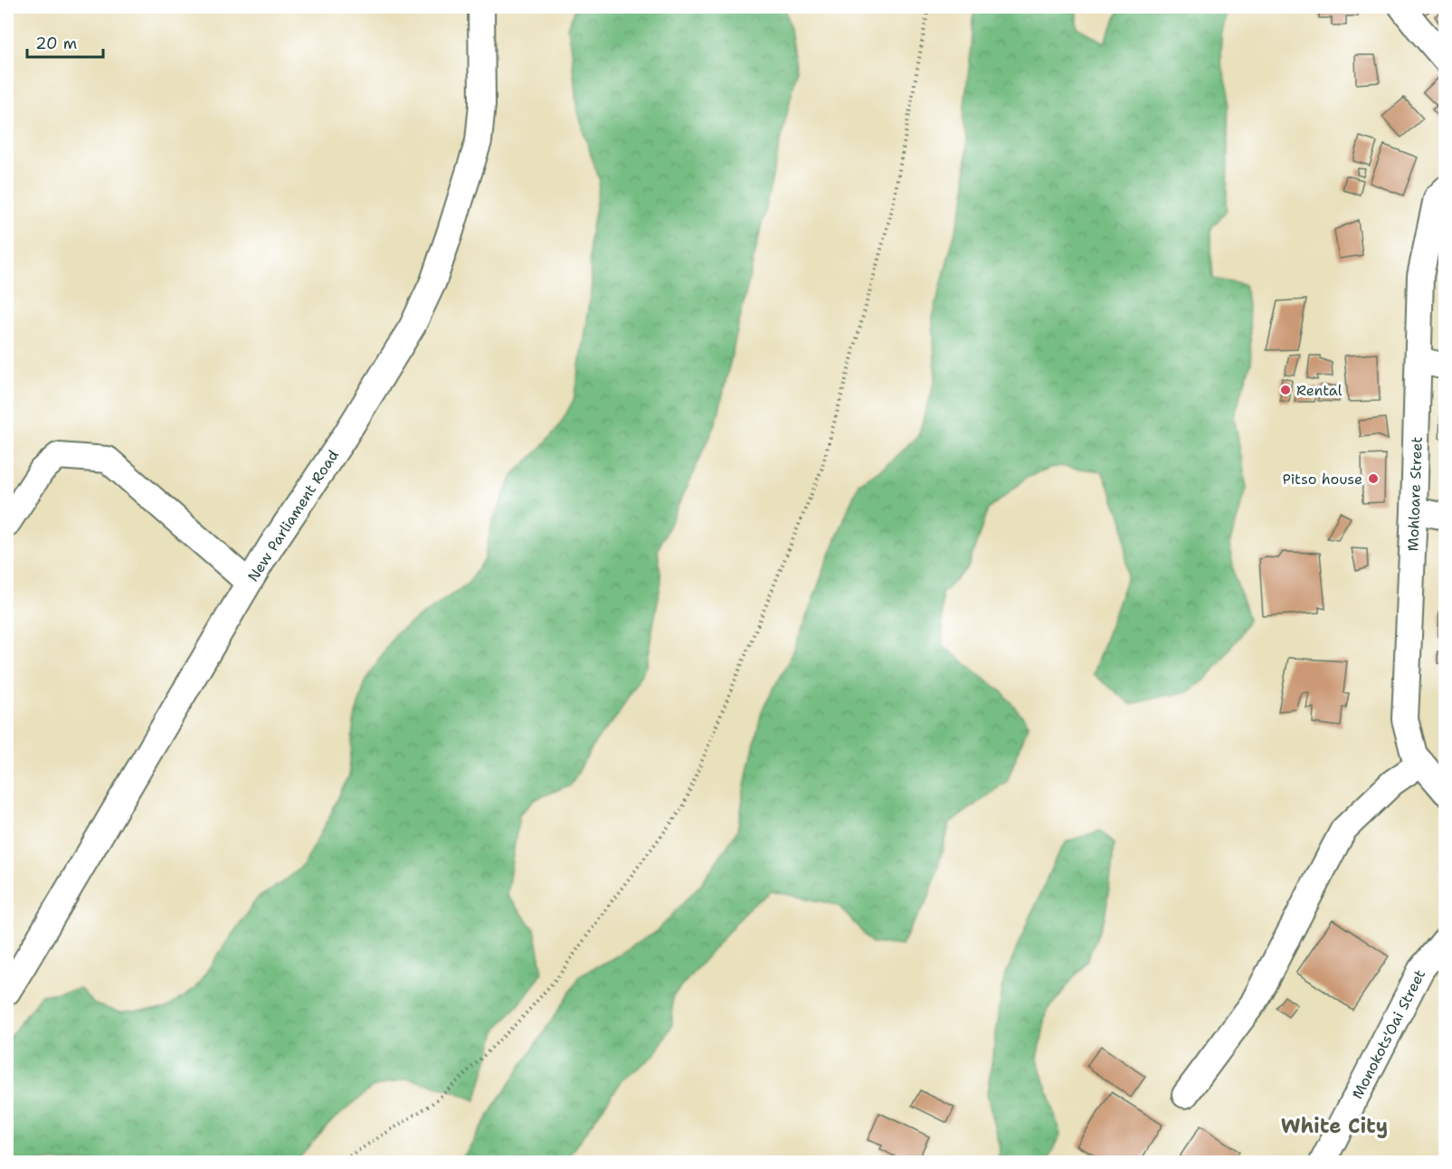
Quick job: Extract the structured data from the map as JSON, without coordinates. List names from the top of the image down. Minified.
{"streets":{"street":["Mohloare Street","New Parliament Road","Monokots'Oai Street"]},"districts":["White City"],"places":["Rental","Pitso house"],"scale_bar":"20 m"}
